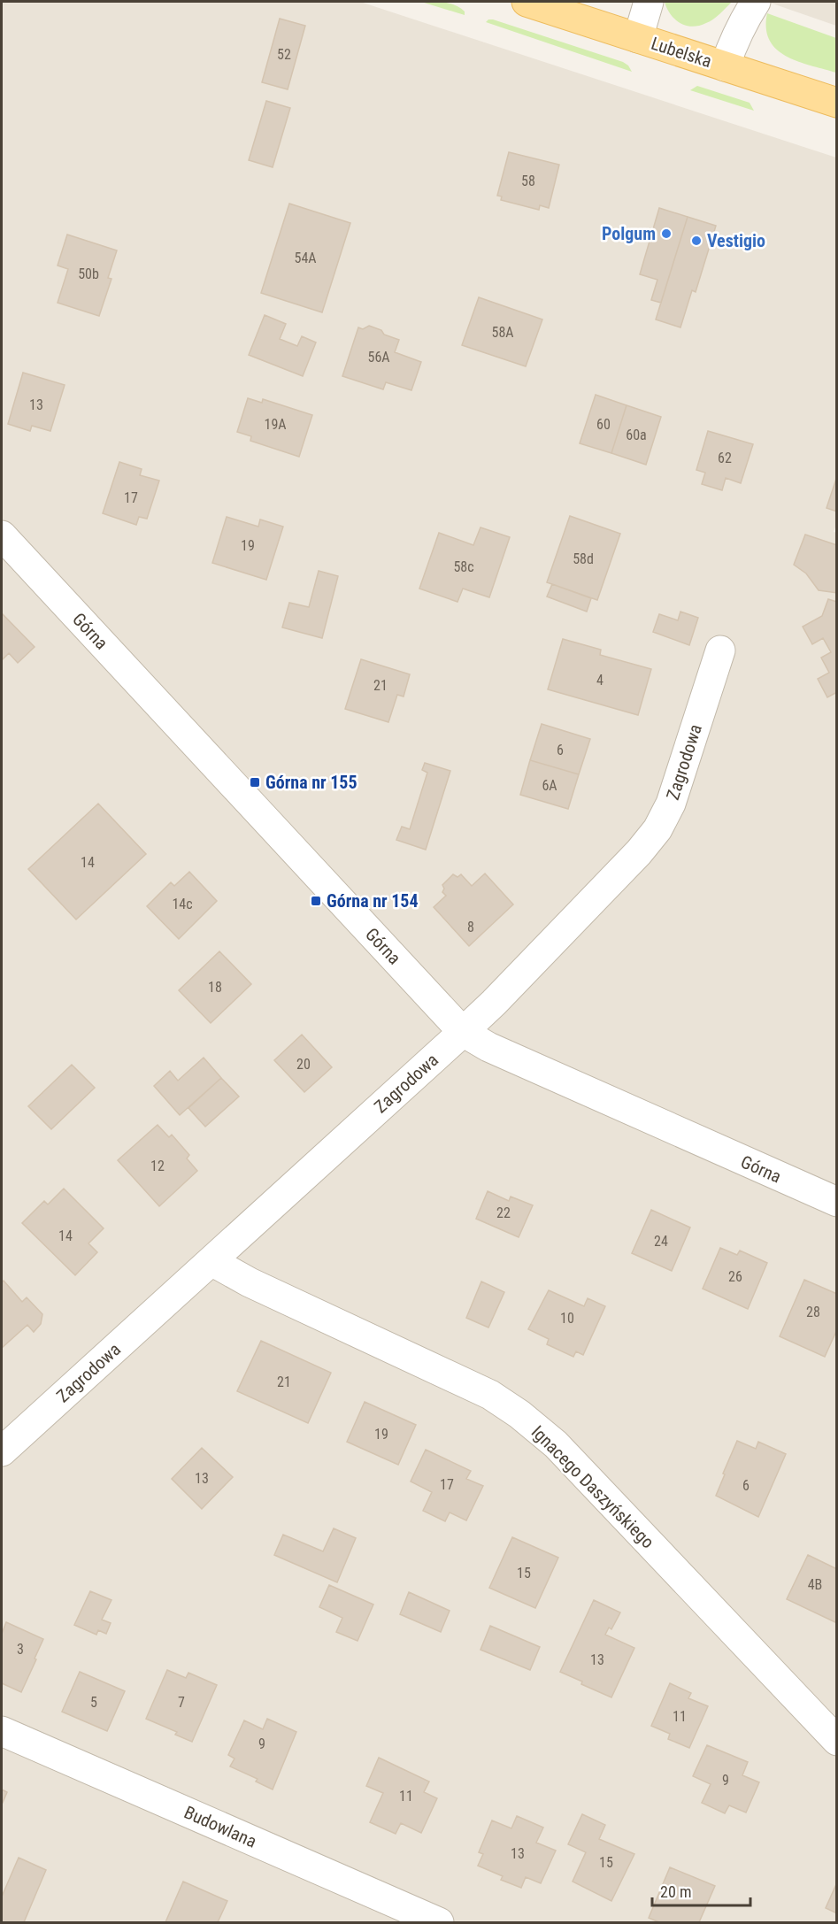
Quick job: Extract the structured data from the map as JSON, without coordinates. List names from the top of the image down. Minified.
{"streets":{"main road":["Lubelska"],"street":["Górna","Zagrodowa","Ignacego Daszyńskiego","Budowlana"]},"crossings":[["Górna","Zagrodowa"],["Zagrodowa","Ignacego Daszyńskiego"]],"places":{"other":["Polgum","Vestigio"],"transit":["Górna nr 155","Górna nr 154"]},"house_numbers":["52","58","54A","50b","58A","56A","13","19A","60","60a","62","17","19","58d","58c","4","21","6","6A","14","14c","8","18","20","12","22","14","24","26","28","10","21","19","13","17","6","15","4B","3","13","5","7","11","9","9","11","13","15"],"scale_bar":"20 m"}
